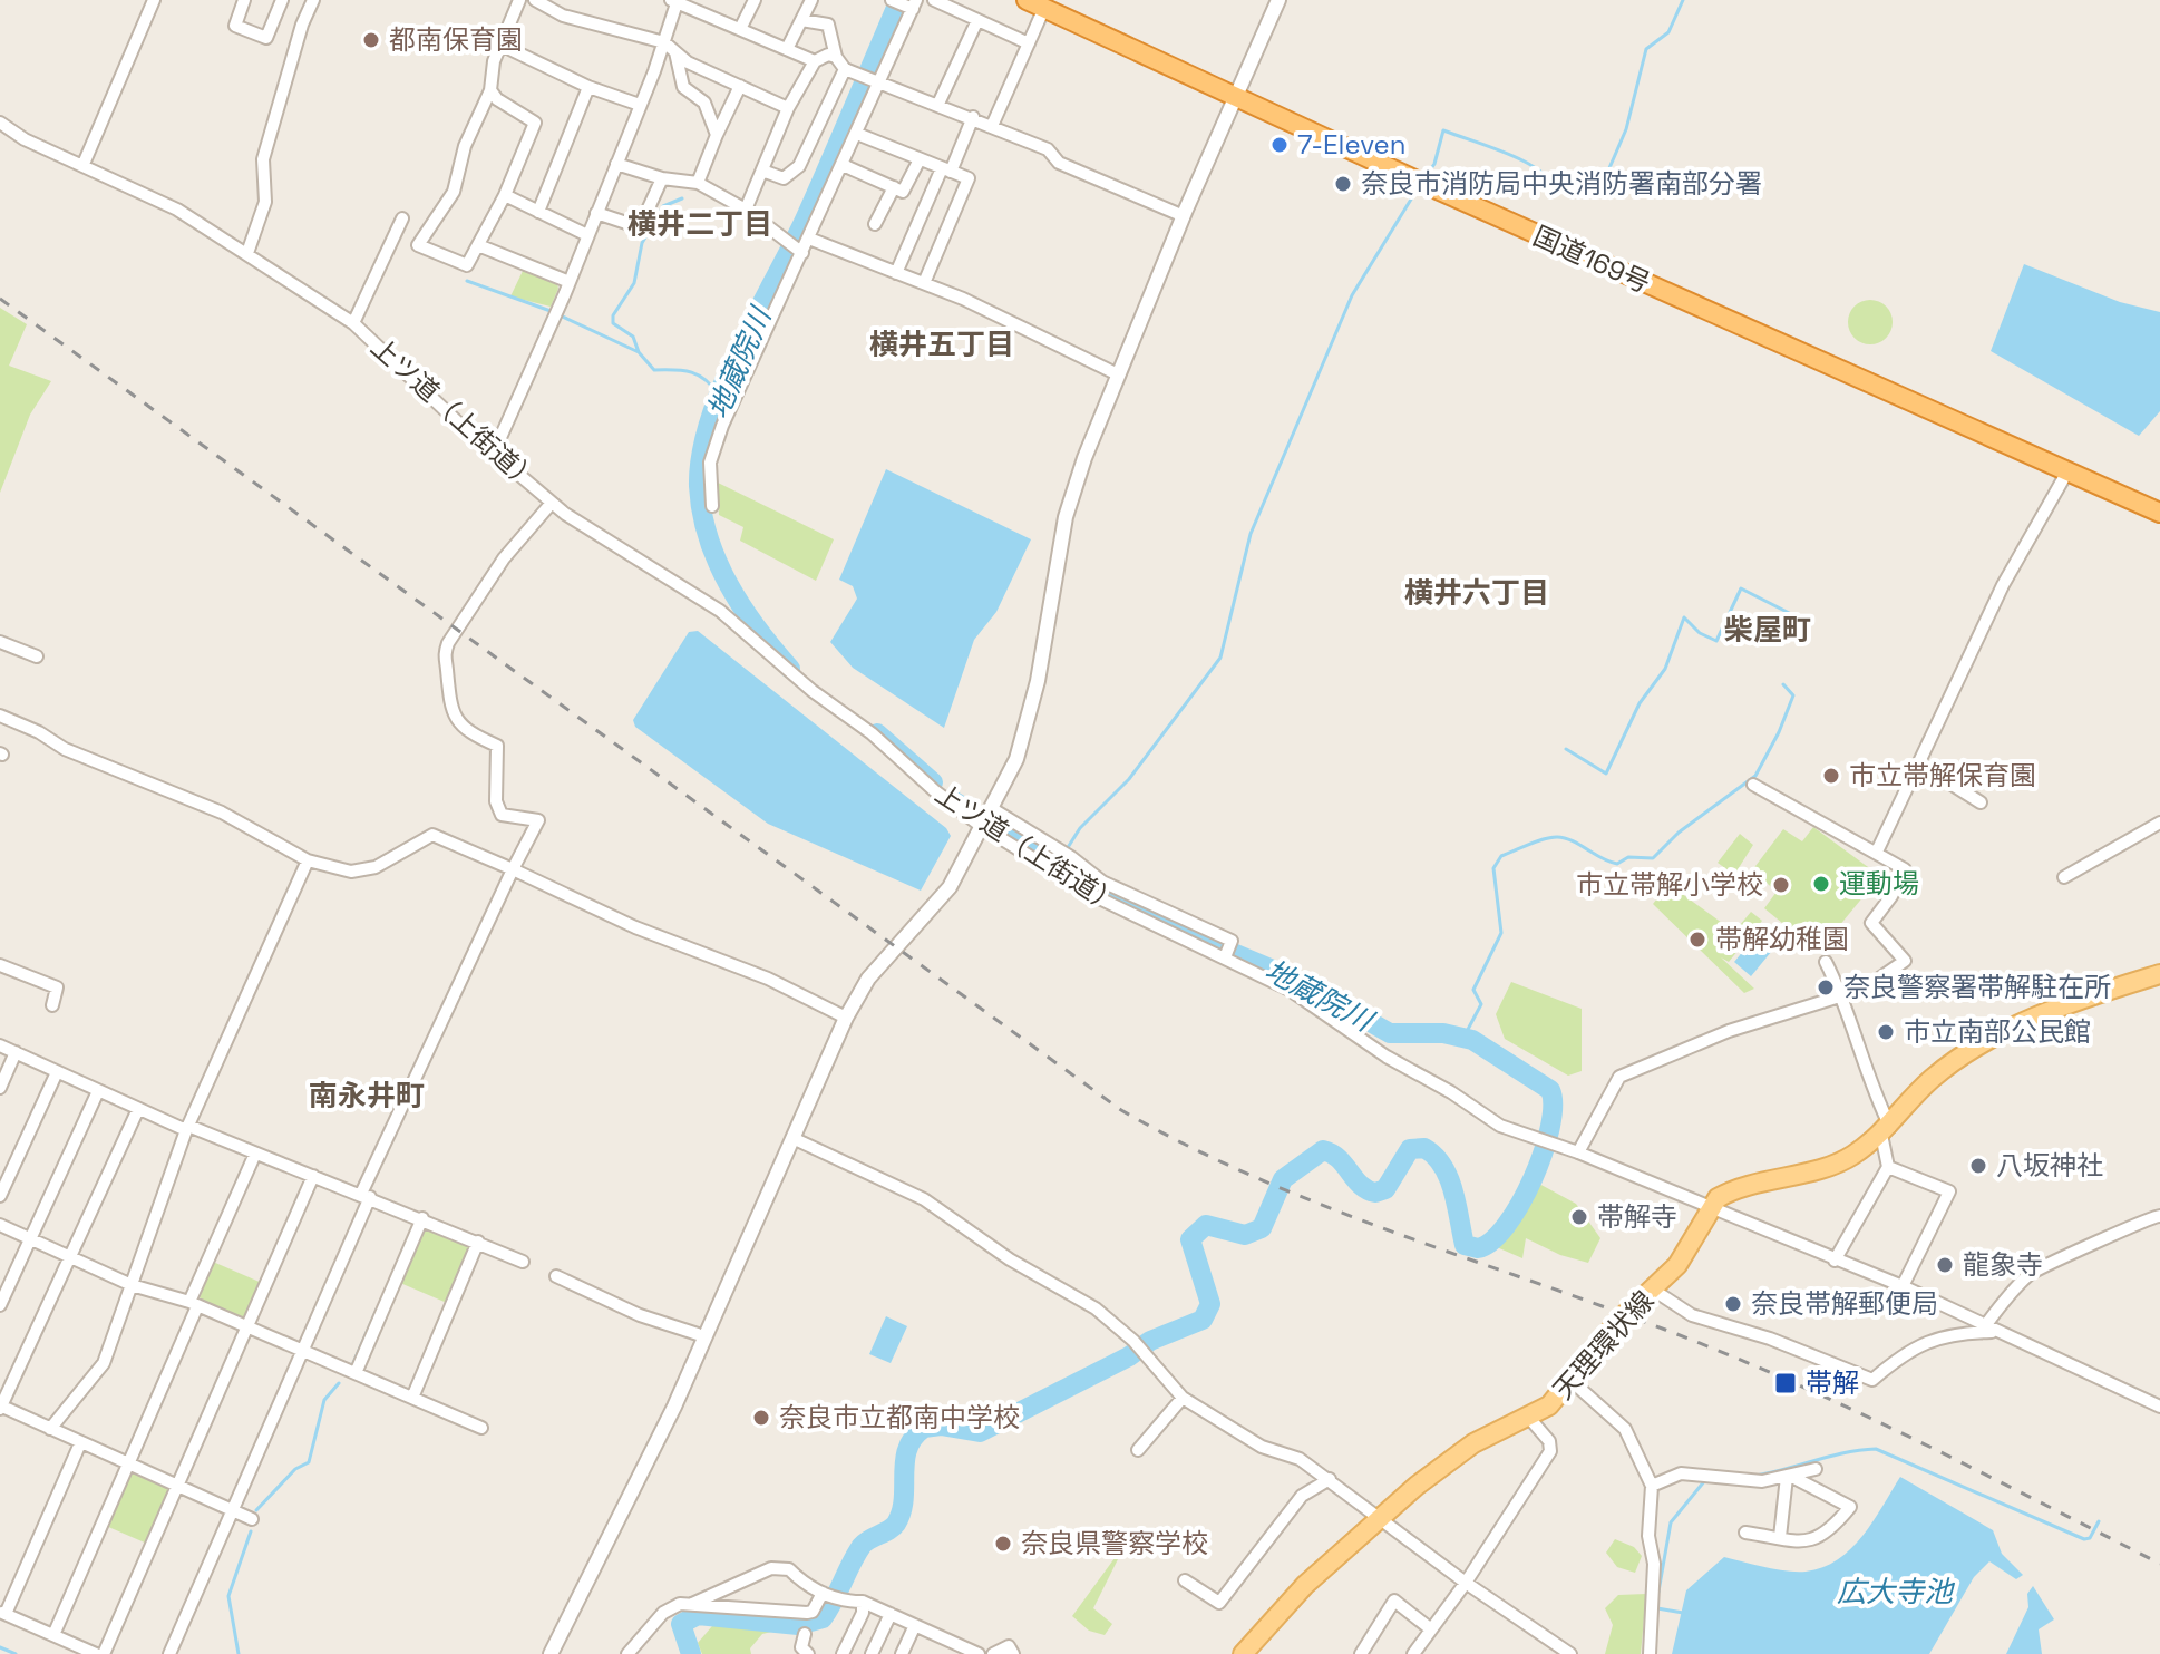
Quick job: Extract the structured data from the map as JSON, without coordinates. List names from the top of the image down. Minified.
{"streets":{"highway":["国道169号"],"main road":["天理環状線"],"street":["上ツ道（上街道）"]},"crossings":[["上ツ道（上街道）","天理環状線"]],"districts":["横井二丁目","横井五丁目","横井六丁目","柴屋町","南永井町"],"water":["地蔵院川","広大寺池"],"places":{"other":["都南保育園","7-Eleven","奈良市消防局中央消防署南部分署","市立帯解保育園","運動場","市立帯解小学校","帯解幼稚園","奈良警察署帯解駐在所","市立南部公民館","八坂神社","帯解寺","龍象寺","奈良帯解郵便局","奈良市立都南中学校","奈良県警察学校"],"transit":["帯解"]}}
